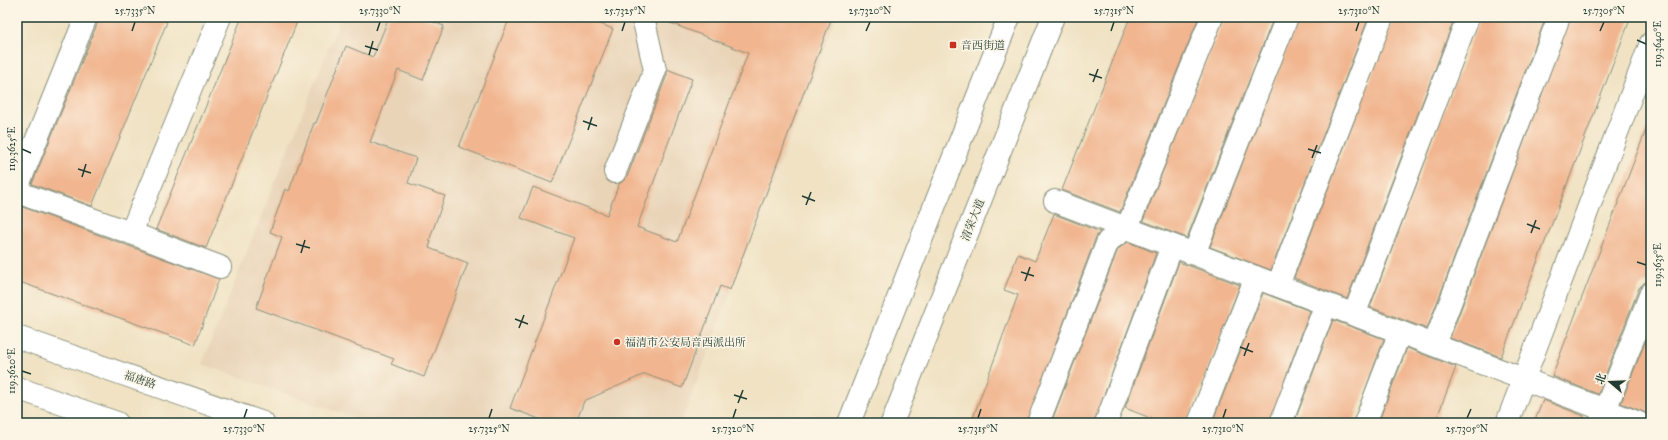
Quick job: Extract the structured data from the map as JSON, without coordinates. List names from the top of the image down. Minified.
{"streets":{"street":["清荣大道","福唐路"]},"places":{"transit":["音西街道"],"other":["福清市公安局音西派出所"]},"north":"left","coordinates":["25.7335°N","25.7330°N","25.7325°N","25.7320°N","25.7315°N","25.7310°N","25.7305°N","119.3640°E","119.3625°E","119.3635°E","119.3620°E"]}
